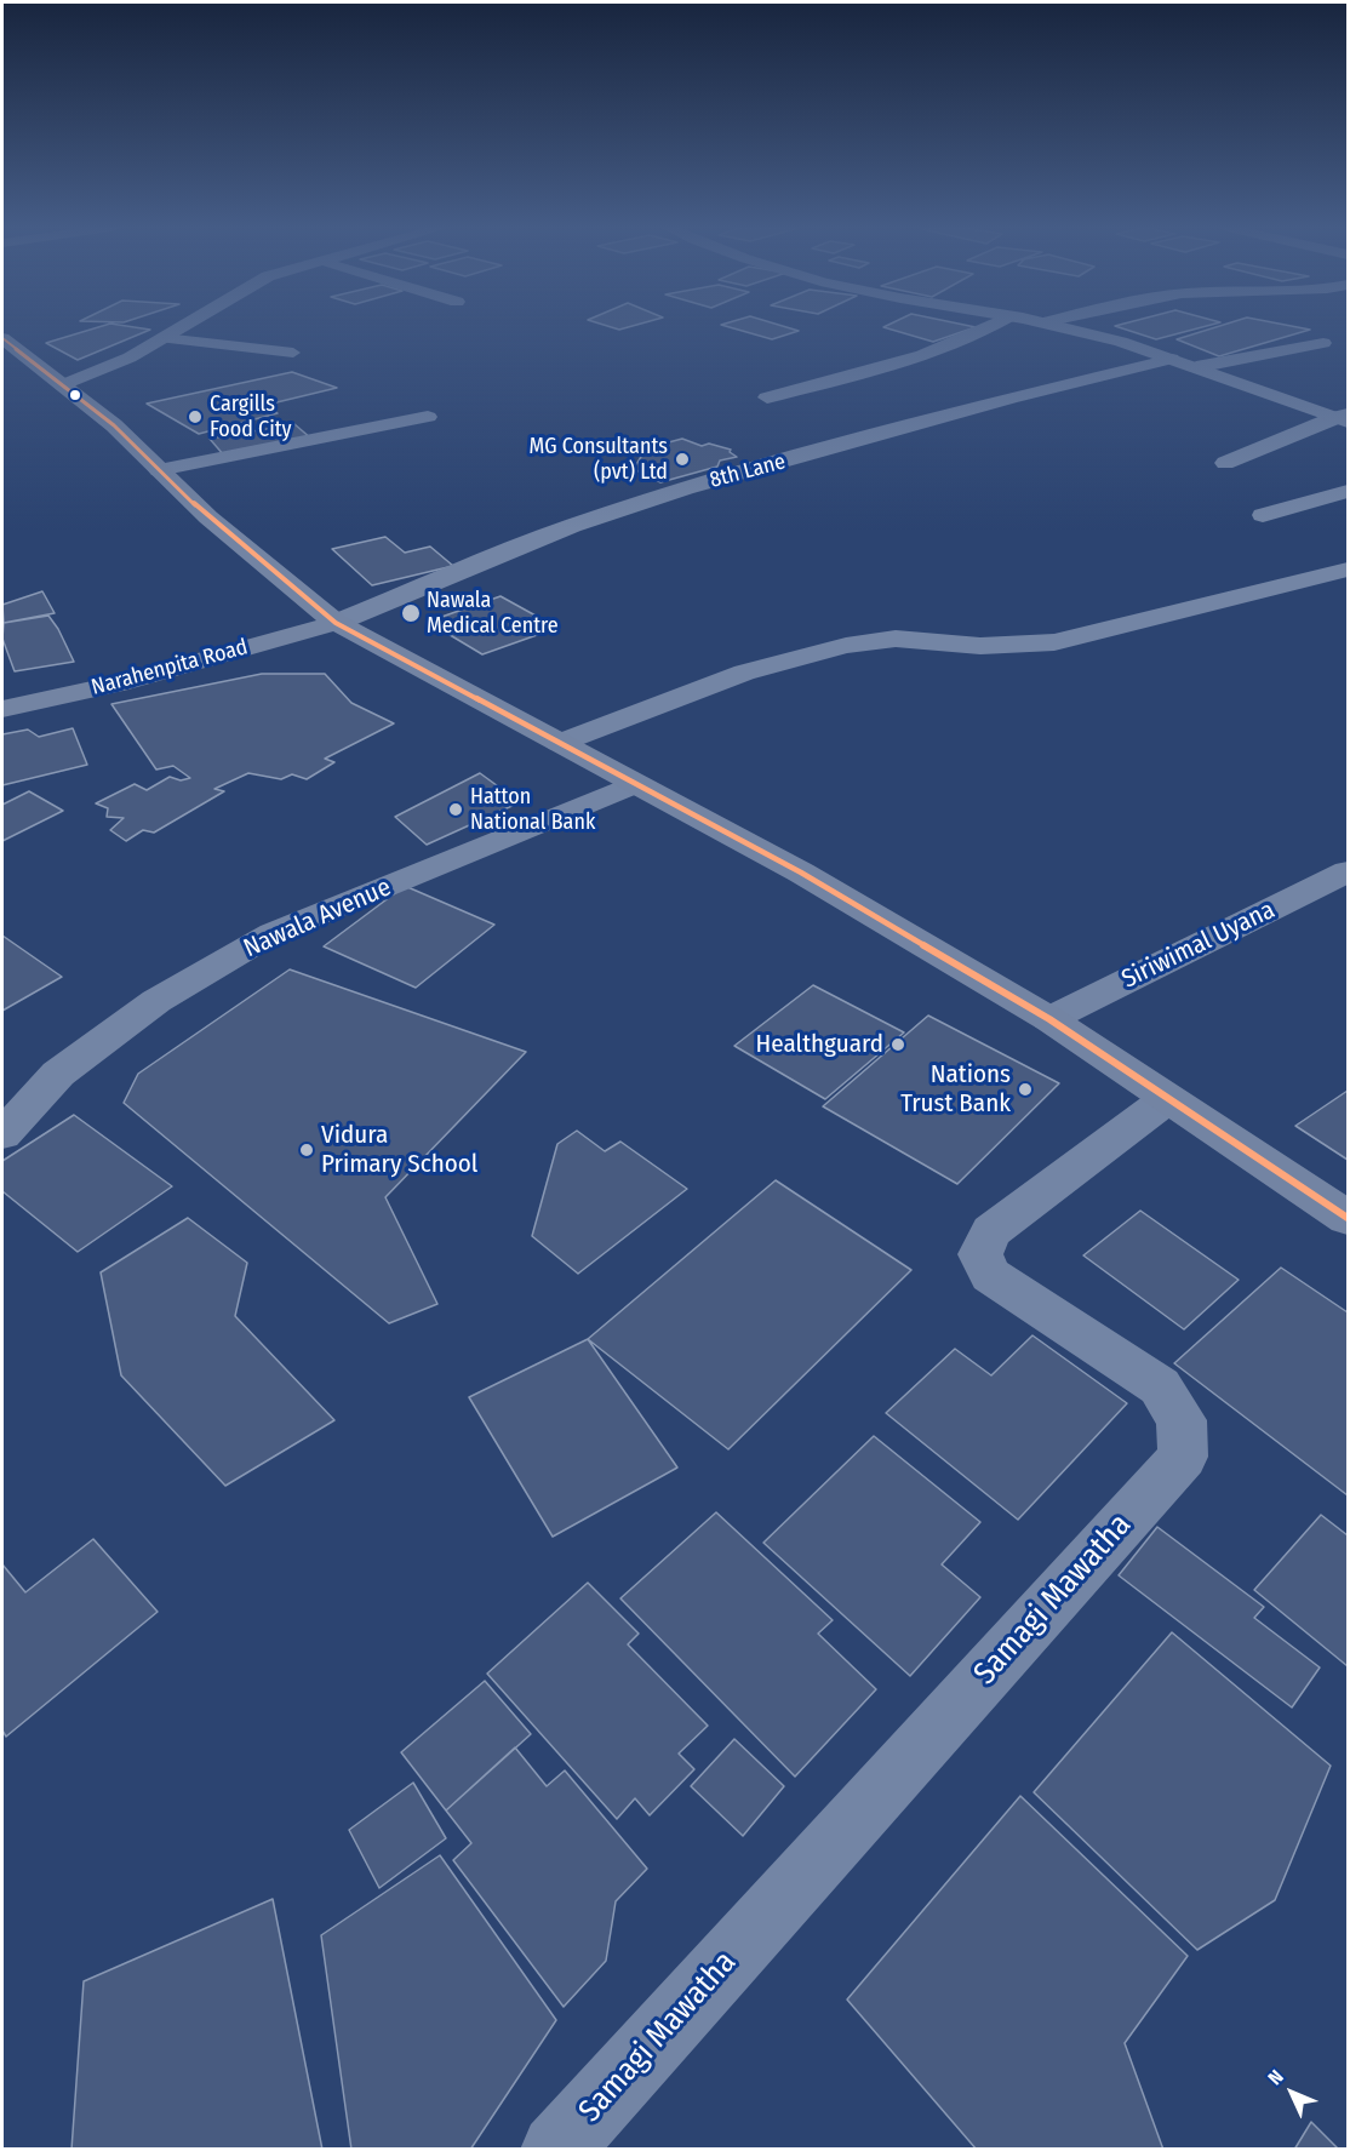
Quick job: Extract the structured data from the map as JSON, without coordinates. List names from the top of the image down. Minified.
{"streets":{"main road":["Narahenpita Road"],"street":["8th Lane","Nawala Avenue","Siriwimal Uyana","Samagi Mawatha"]},"crossings":[["8th Lane","Narahenpita Road"]],"places":["Cargills Food City","MG Consultants (pvt) Ltd","Nawala Medical Centre","Hatton National Bank","Healthguard","Nations Trust Bank","Vidura Primary School"],"north":"top left"}
